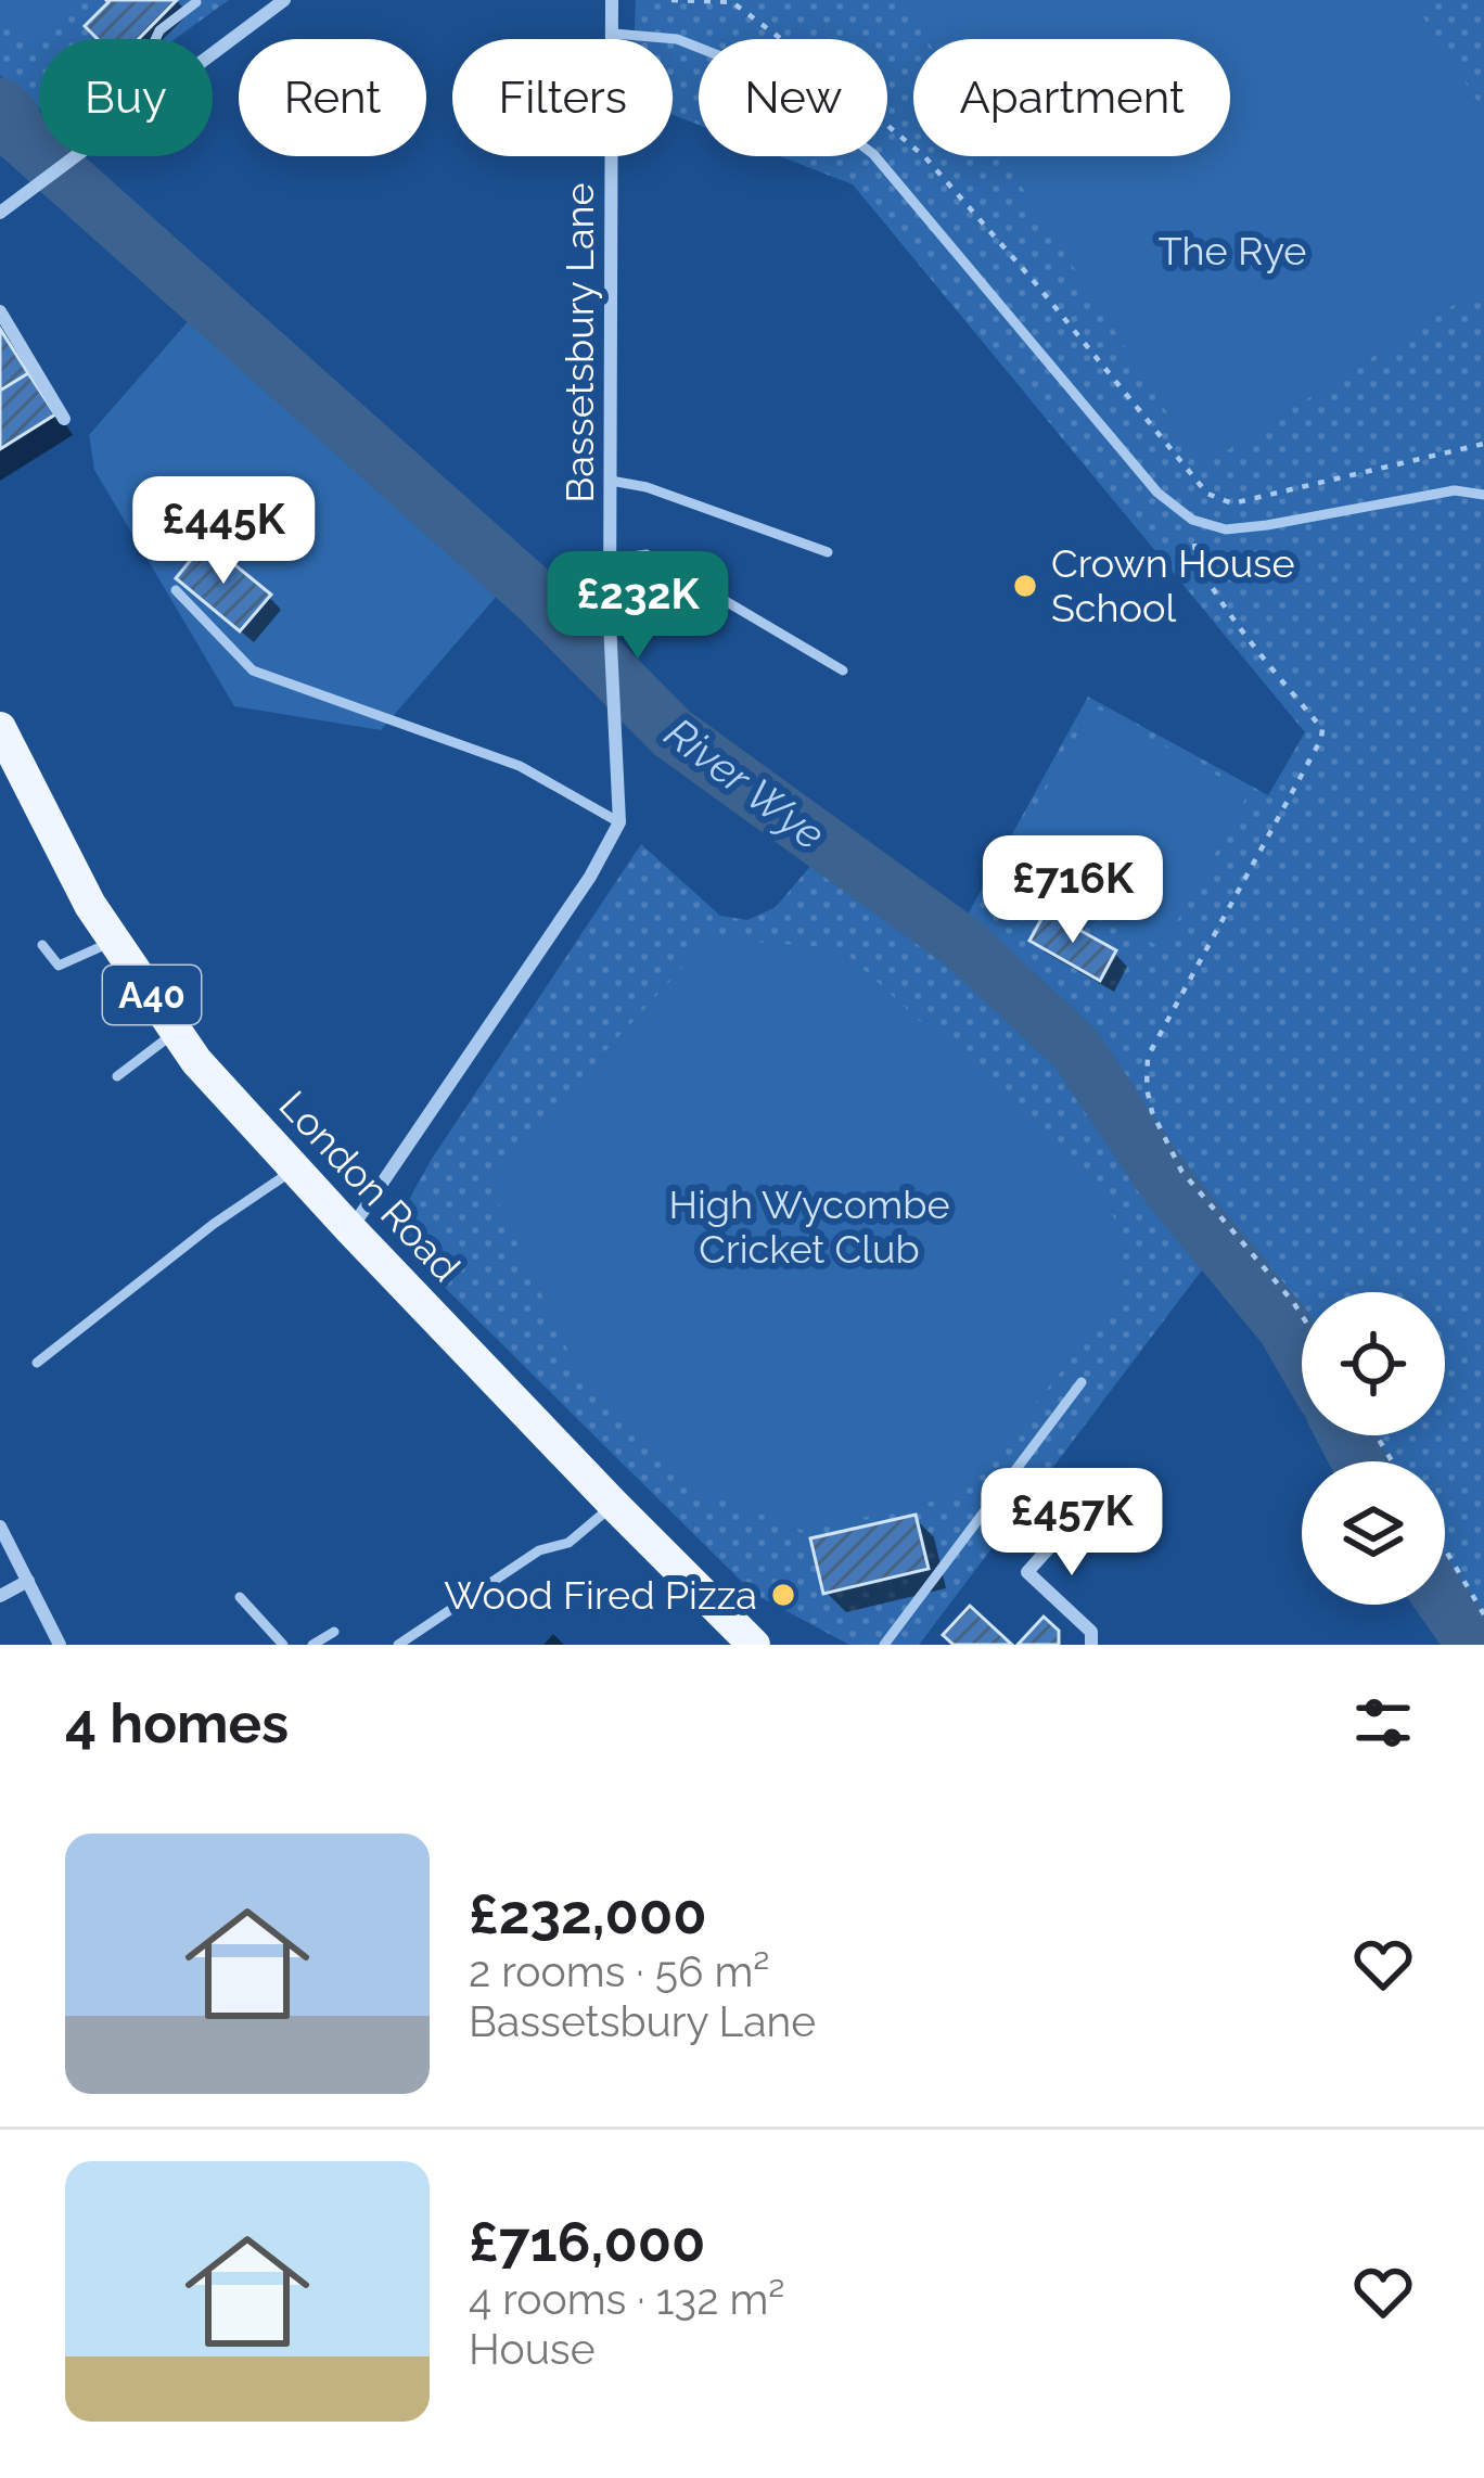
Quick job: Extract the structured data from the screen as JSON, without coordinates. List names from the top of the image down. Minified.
{"streets":{"main road":["A40","London Road"],"street":["Bassetsbury Lane"]},"water":["River Wye"],"parks":["The Rye","High Wycombe Cricket Club"],"places":["Crown House School","Wood Fired Pizza"],"page":{"chip":["Buy","Rent","Filters","New","Apartment"],"price":["£445K","£232K","£716K","£457K"],"heading":"4 homes","list":[{"name":"£232,000","note":"2 rooms · 56 m² · Bassetsbury Lane"},{"name":"£716,000","note":"4 rooms · 132 m² · House"}]}}
